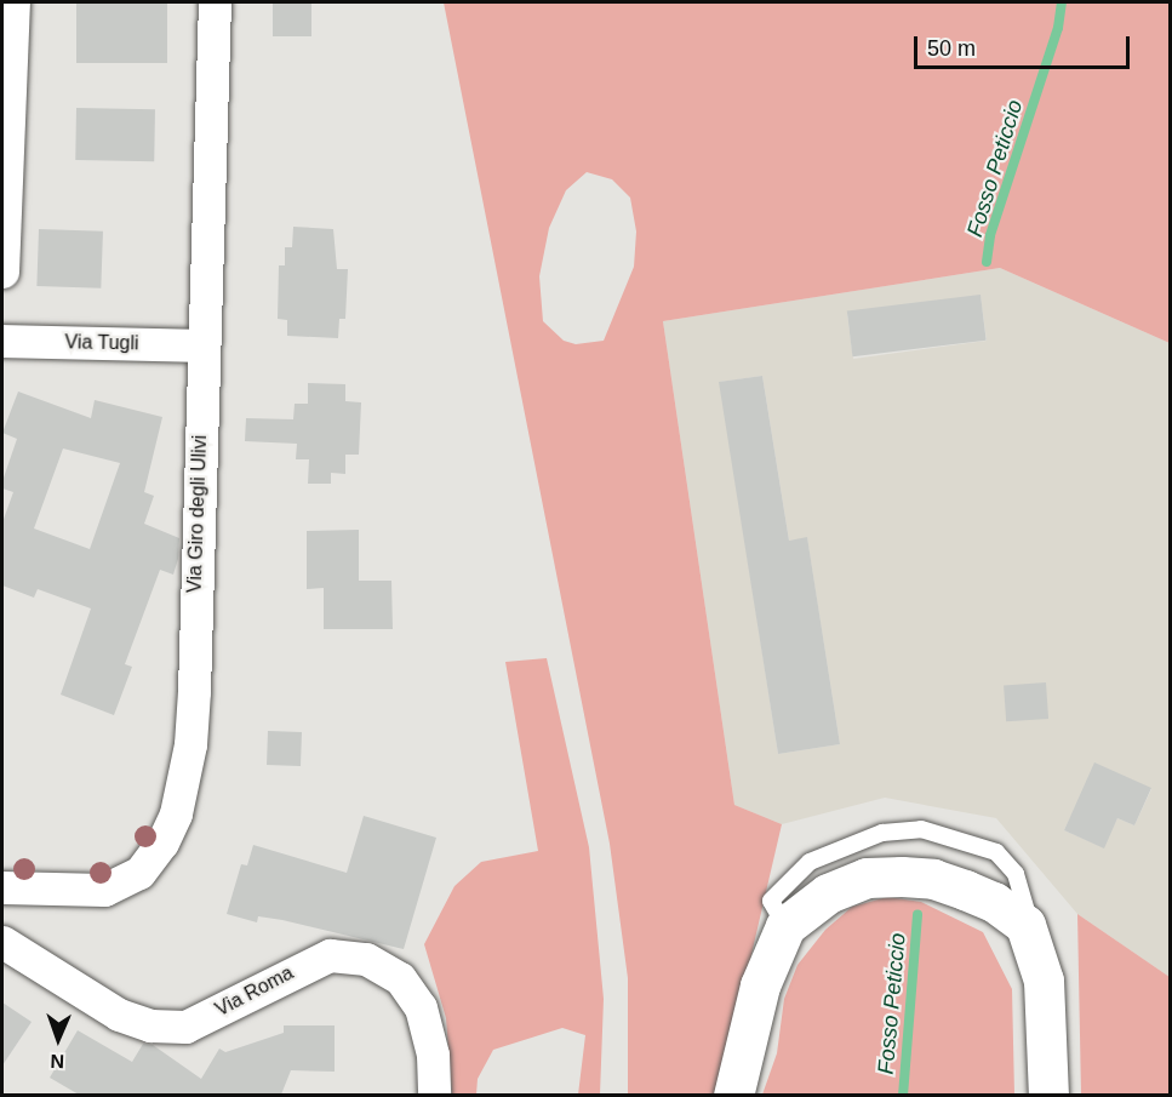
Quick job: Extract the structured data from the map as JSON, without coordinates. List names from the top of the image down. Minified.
{"streets":{"street":["Via Tugli","Via Giro degli Ulivi","Via Roma"]},"crossings":[["Via Tugli","Via Giro degli Ulivi"]],"water":["Fosso Peticcio"],"scale_bar":"50 m","north":"bottom"}
